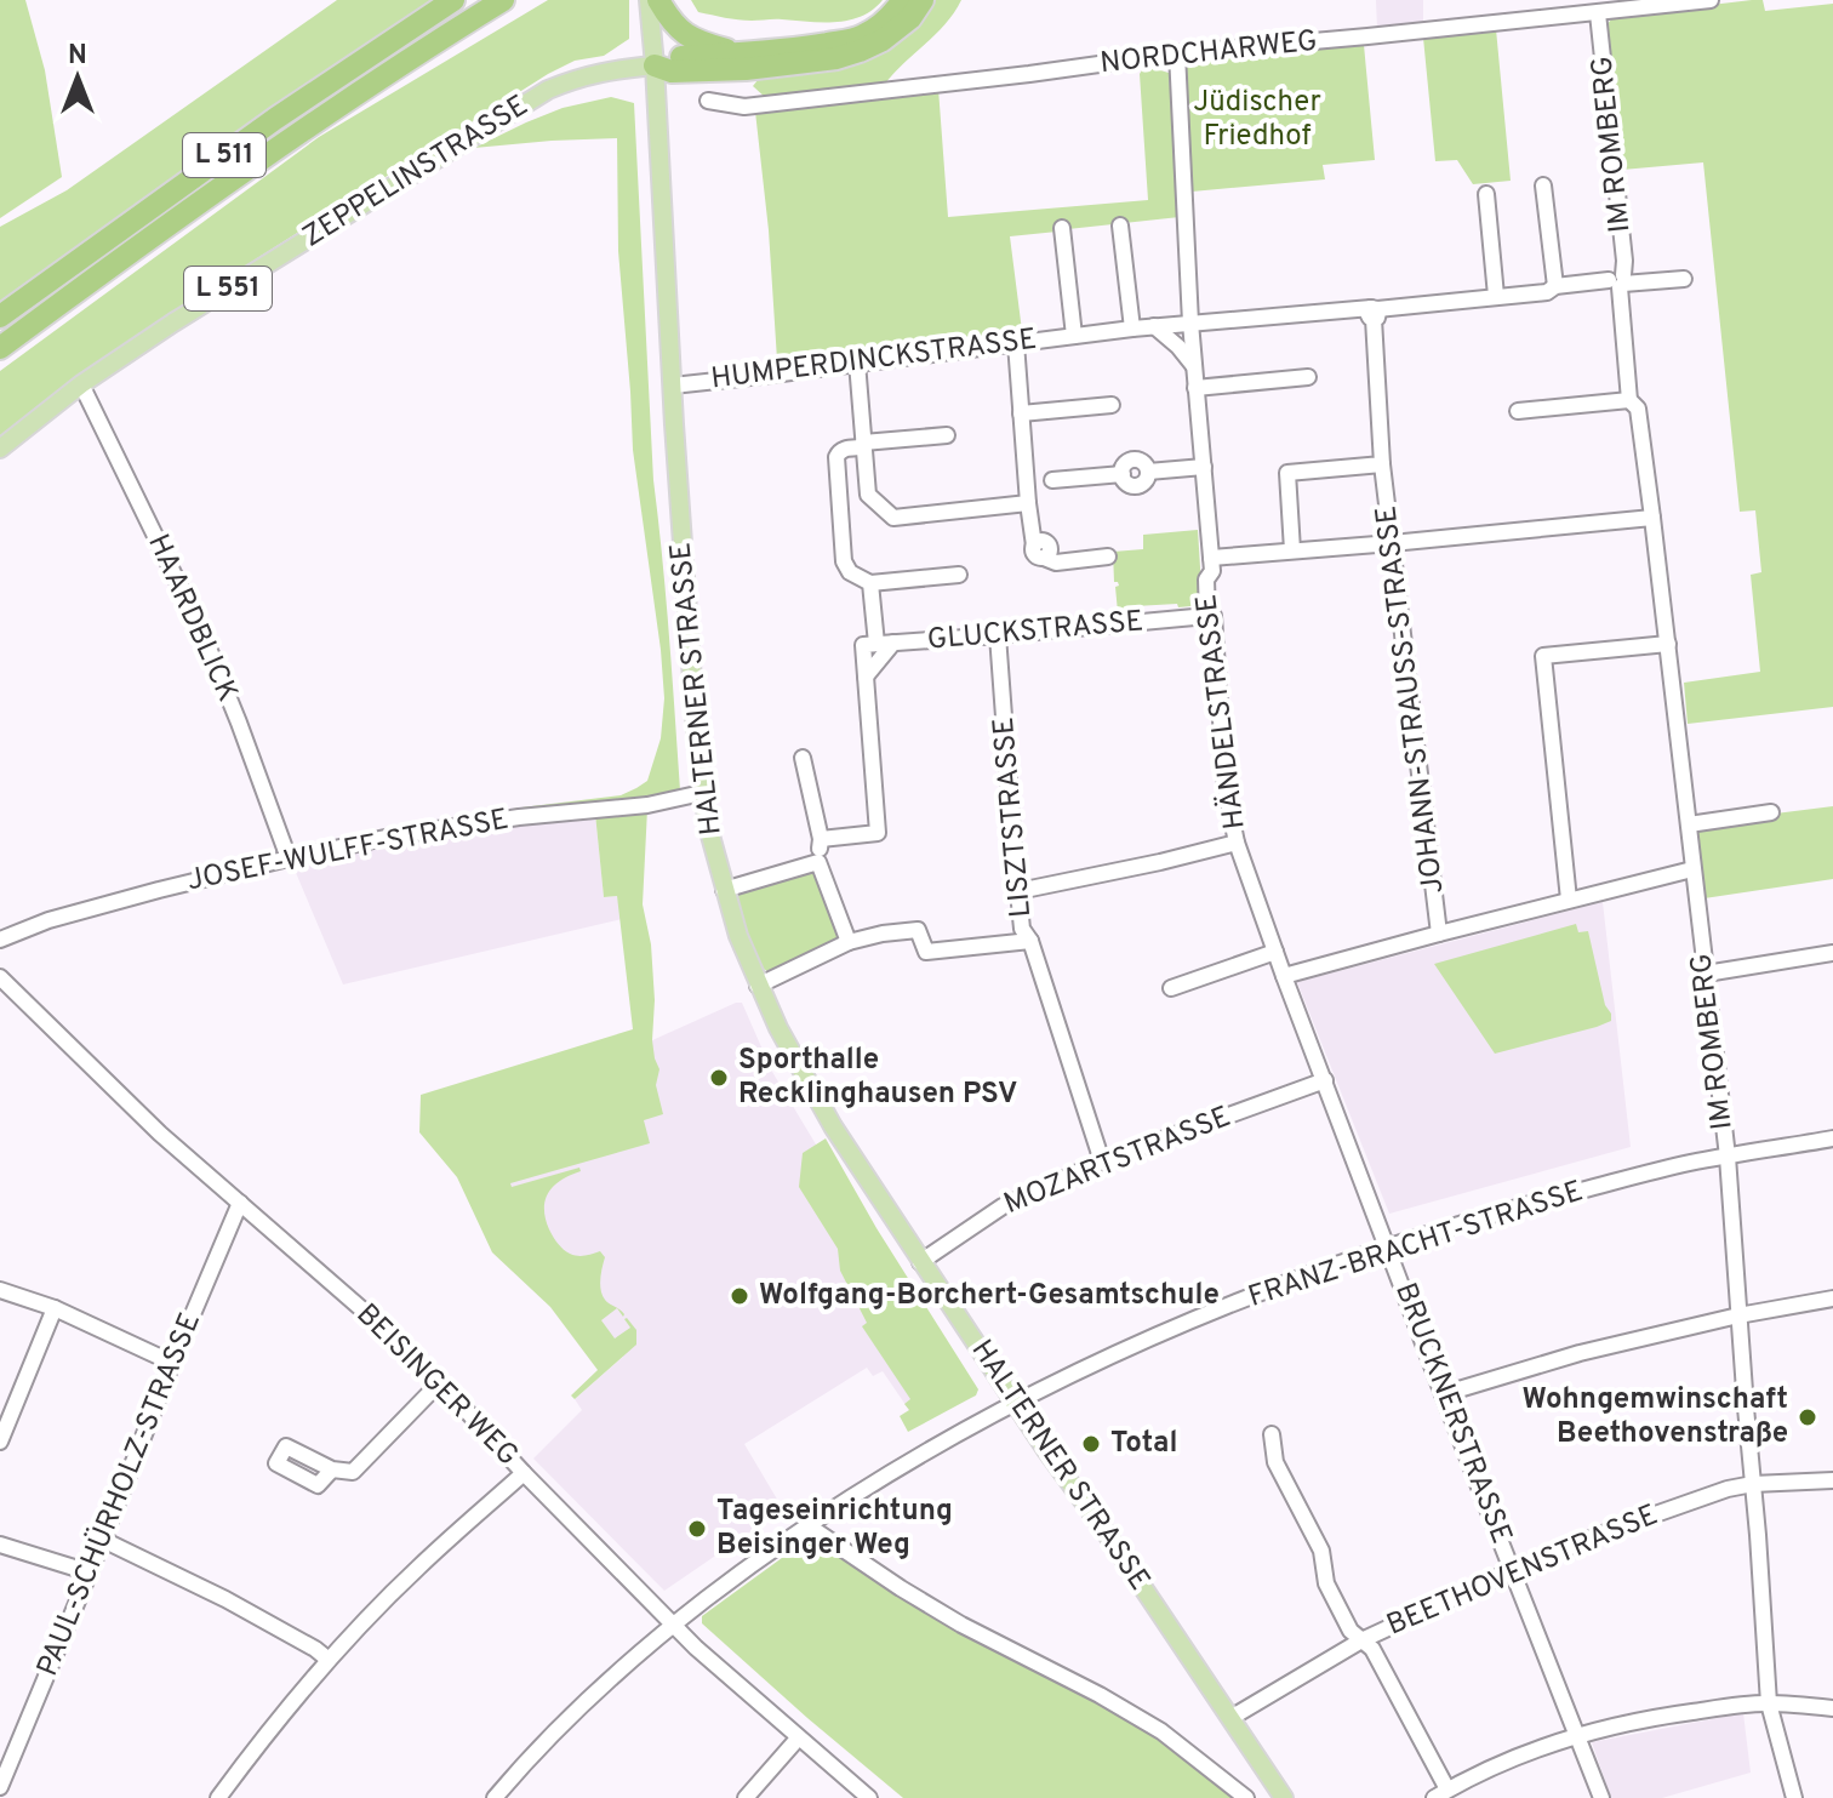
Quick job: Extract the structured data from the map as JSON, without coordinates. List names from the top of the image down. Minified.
{"streets":{"highway":["L 511"],"main road":["ZEPPELINSTRASSE","L 551","HALTERNER STRASSE"],"street":["NORDCHARWEG","IM ROMBERG","HUMPERDINCKSTRASSE","HAARDBLICK","GLUCKSTRASSE","JOHANN-STRAUSS-STRASSE","HÄNDELSTRASSE","LISZTSTRASSE","JOSEF-WULFF-STRASSE","MOZARTSTRASSE","FRANZ-BRACHT-STRASSE","BEISINGER WEG","BRUCKNERSTRASSE","PAUL-SCHÜRHOLZ-STRASSE","BEETHOVENSTRASSE"]},"crossings":[["NORDCHARWEG","IM ROMBERG"],["NORDCHARWEG","HÄNDELSTRASSE"],["IM ROMBERG","HUMPERDINCKSTRASSE"],["IM ROMBERG","JOHANN-STRAUSS-STRASSE"],["IM ROMBERG","FRANZ-BRACHT-STRASSE"],["IM ROMBERG","BEETHOVENSTRASSE"],["ZEPPELINSTRASSE","HAARDBLICK"],["ZEPPELINSTRASSE","HALTERNER STRASSE"],["HUMPERDINCKSTRASSE","HALTERNER STRASSE"],["HUMPERDINCKSTRASSE","JOHANN-STRAUSS-STRASSE"],["HUMPERDINCKSTRASSE","HÄNDELSTRASSE"],["HAARDBLICK","JOSEF-WULFF-STRASSE"],["GLUCKSTRASSE","HÄNDELSTRASSE"],["GLUCKSTRASSE","LISZTSTRASSE"],["HALTERNER STRASSE","JOSEF-WULFF-STRASSE"],["HALTERNER STRASSE","MOZARTSTRASSE"],["HALTERNER STRASSE","FRANZ-BRACHT-STRASSE"],["HALTERNER STRASSE","BEETHOVENSTRASSE"],["JOHANN-STRAUSS-STRASSE","HÄNDELSTRASSE"],["HÄNDELSTRASSE","MOZARTSTRASSE"],["HÄNDELSTRASSE","FRANZ-BRACHT-STRASSE"],["HÄNDELSTRASSE","BRUCKNERSTRASSE"],["LISZTSTRASSE","MOZARTSTRASSE"],["FRANZ-BRACHT-STRASSE","BEISINGER WEG"],["FRANZ-BRACHT-STRASSE","BRUCKNERSTRASSE"],["BEISINGER WEG","PAUL-SCHÜRHOLZ-STRASSE"],["BRUCKNERSTRASSE","BEETHOVENSTRASSE"]],"parks":["Jüdischer Friedhof"],"places":["Sporthalle Recklinghausen PSV","Wolfgang-Borchert-Gesamtschule","Wohngemwinschaft Beethovenstraße","Total","Tageseinrichtung Beisinger Weg"],"north":"top"}
